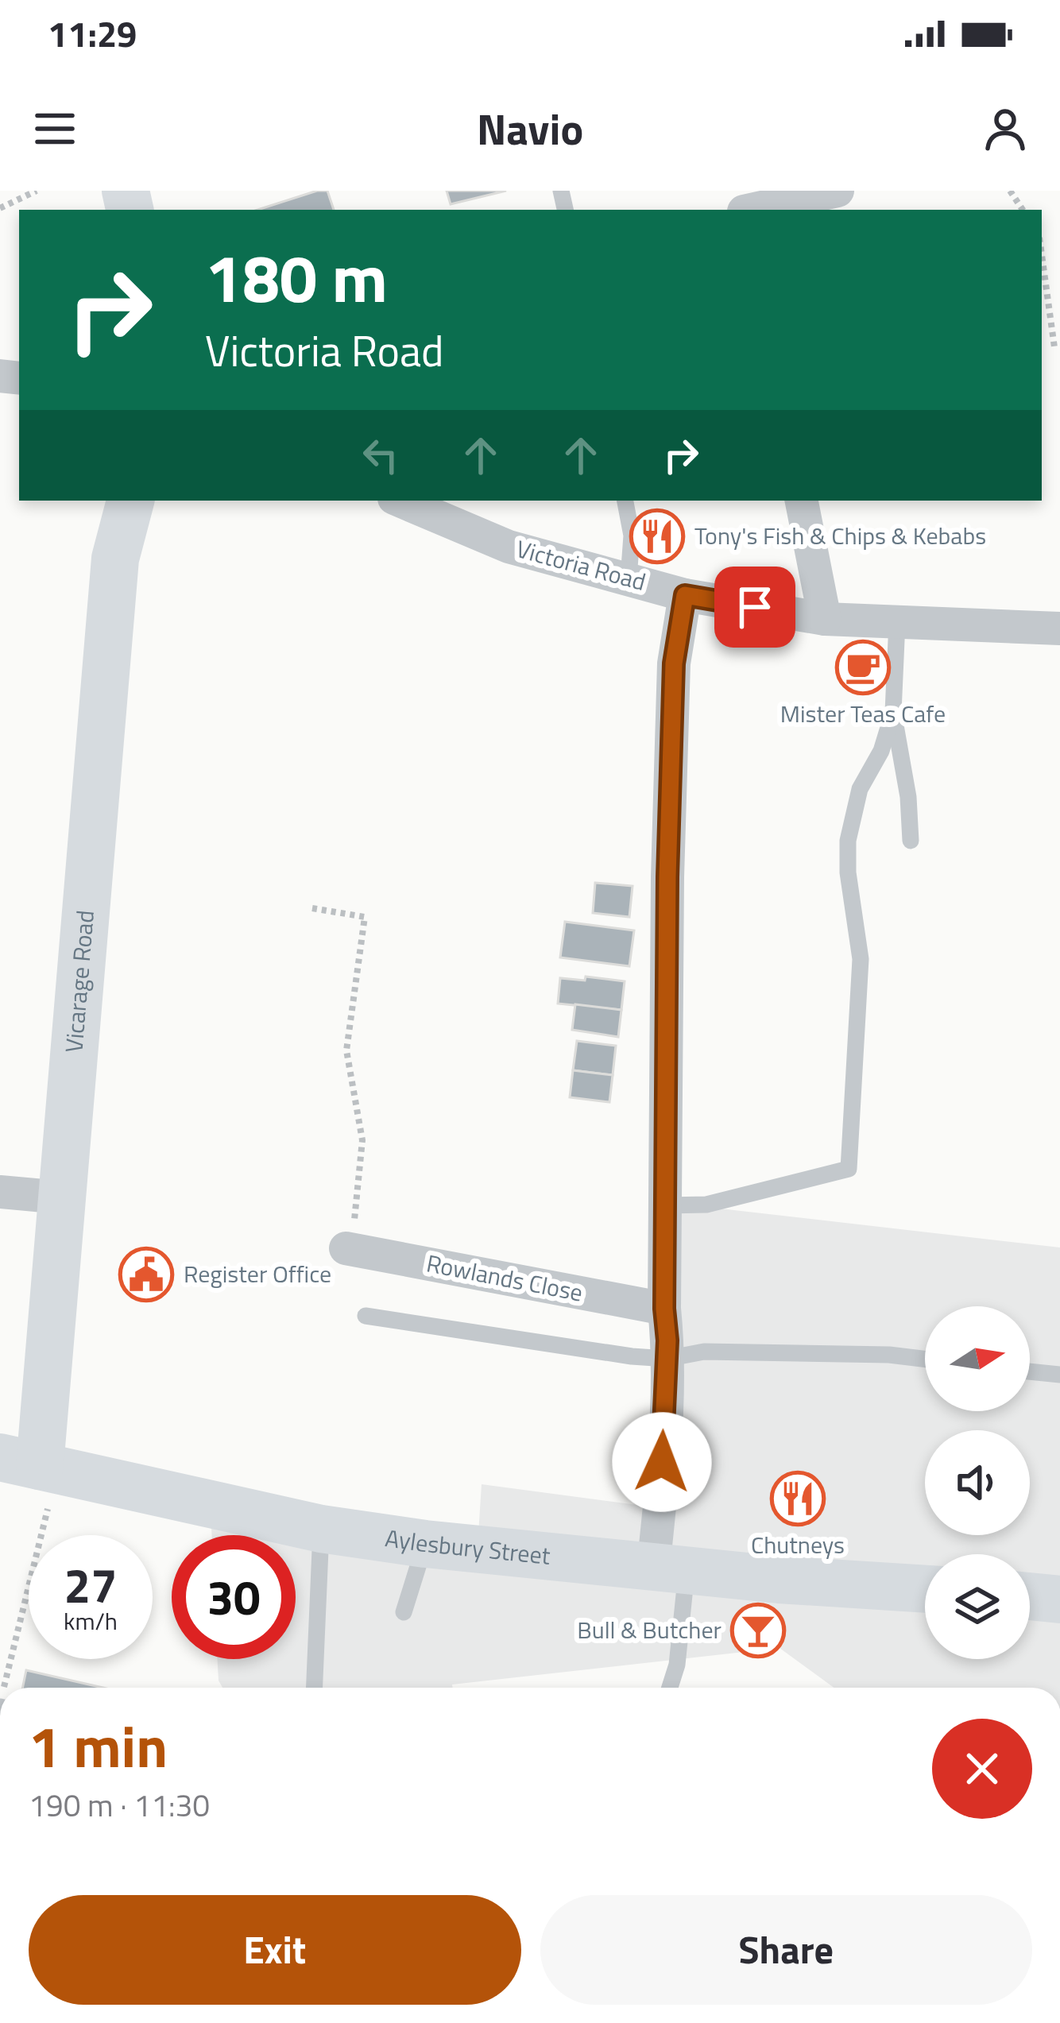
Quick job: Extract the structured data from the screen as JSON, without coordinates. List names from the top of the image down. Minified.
{"streets":{"street":["Victoria Road","Vicarage Road","Rowlands Close","Aylesbury Street"]},"crossings":[["Vicarage Road","Aylesbury Street"]],"places":{"restaurant":["Tony's Fish & Chips & Kebabs","Chutneys"],"cafe":["Mister Teas Cafe"],"public building":["Register Office"],"bar":["Bull & Butcher"]},"north":"right","page":{"status":"11:29","header":"Navio","turn":["180 m","Victoria Road"],"speed":"27 km/h","limit":"30","heading":["1 min","190 m · 11:30"],"buttons":["Exit","Share"]}}
